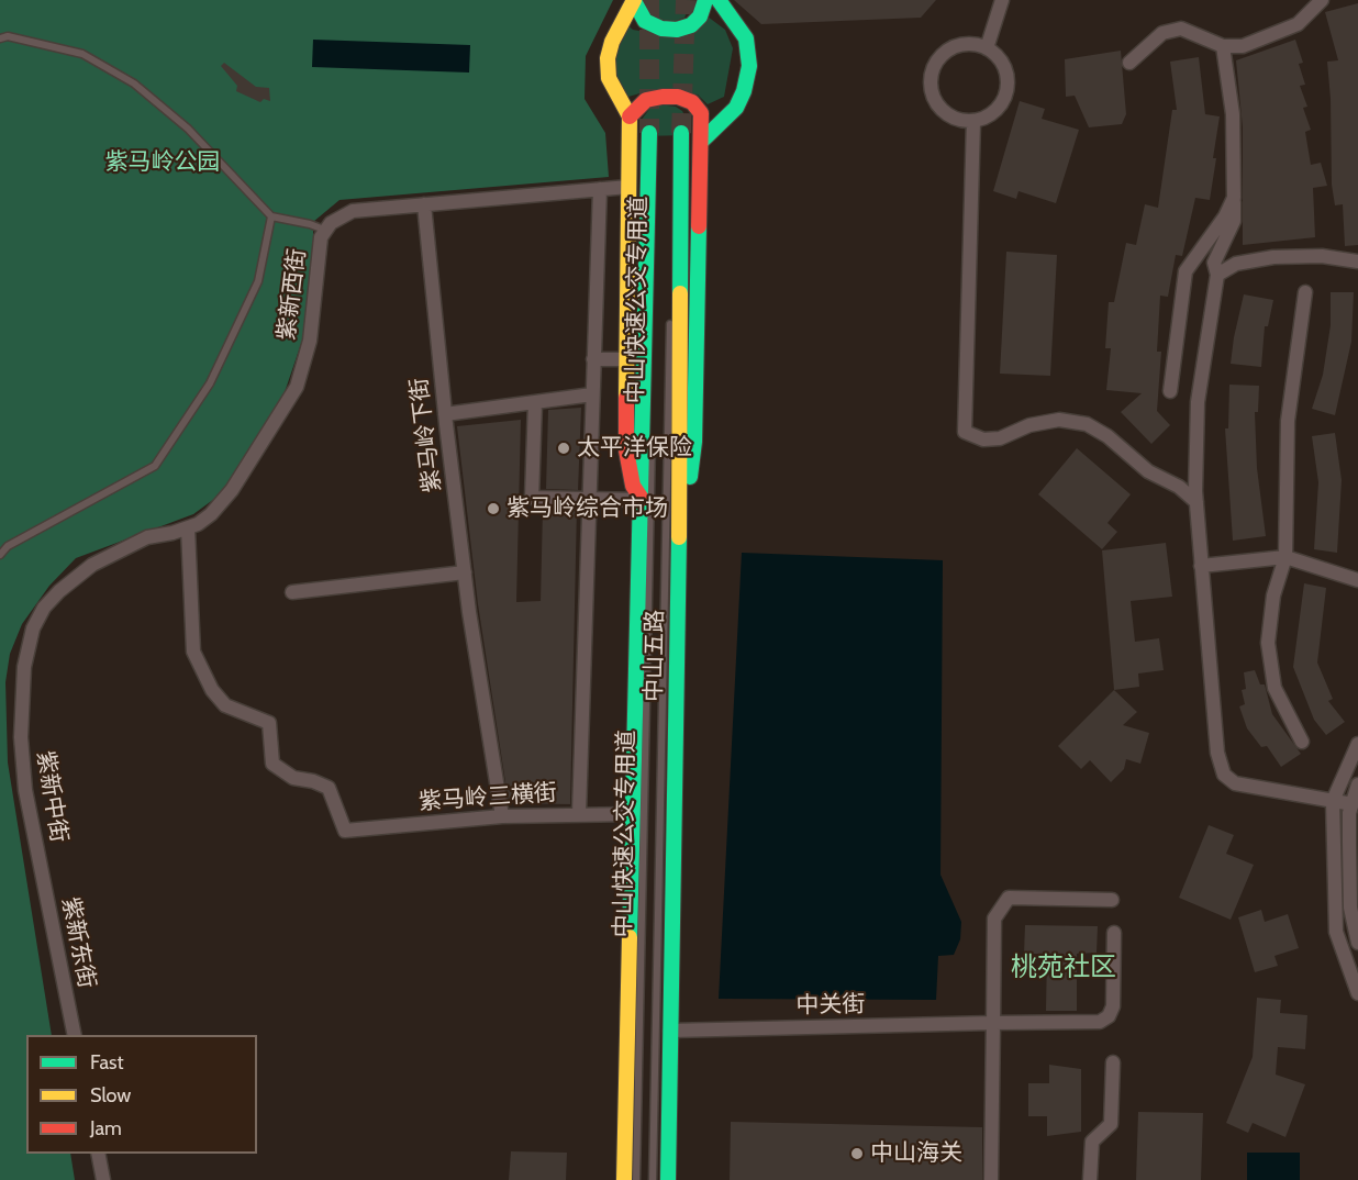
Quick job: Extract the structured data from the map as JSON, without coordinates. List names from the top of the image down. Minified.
{"streets":{"main road":["中山五路"],"street":["紫新西街","紫马岭下街","紫新中街","紫马岭三横街","紫新东街","中关街"],"lane":["中山快速公交专用道"]},"crossings":[["紫新西街","紫马岭下街"],["紫新西街","中山五路"],["紫新西街","紫新中街"],["紫新西街","紫马岭三横街"],["中山快速公交专用道","中山五路"],["紫马岭下街","紫马岭三横街"],["中山五路","紫马岭三横街"],["中山五路","中关街"],["紫新中街","紫马岭三横街"],["紫新中街","紫新东街"]],"districts":["桃苑社区"],"parks":["紫马岭公园"],"places":["太平洋保险","紫马岭综合市场","中山海关"],"legend":["Fast","Slow","Jam"]}
